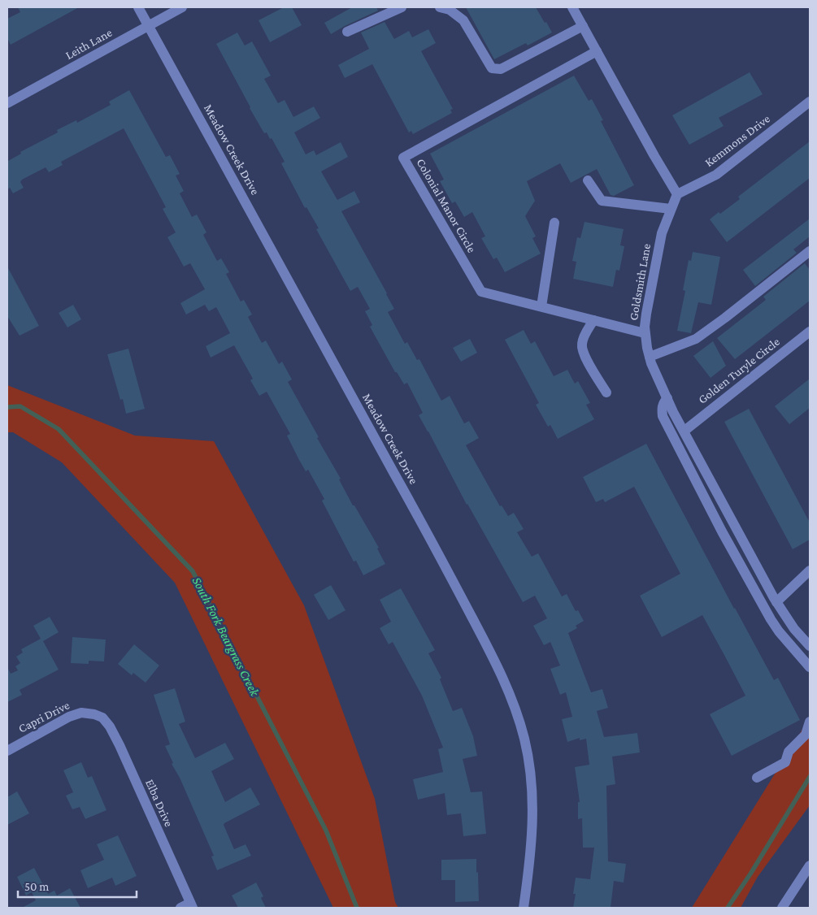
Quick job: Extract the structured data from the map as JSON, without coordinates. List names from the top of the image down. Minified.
{"streets":{"street":["Leith Lane","Kemmons Drive","Meadow Creek Drive","Colonial Manor Circle","Goldsmith Lane","Golden Turyle Circle","Capri Drive","Elba Drive"]},"crossings":[["Leith Lane","Meadow Creek Drive"],["Kemmons Drive","Goldsmith Lane"],["Colonial Manor Circle","Goldsmith Lane"],["Goldsmith Lane","Golden Turyle Circle"],["Capri Drive","Elba Drive"]],"water":["South Fork Beargrass Creek"],"scale_bar":"50 m"}
